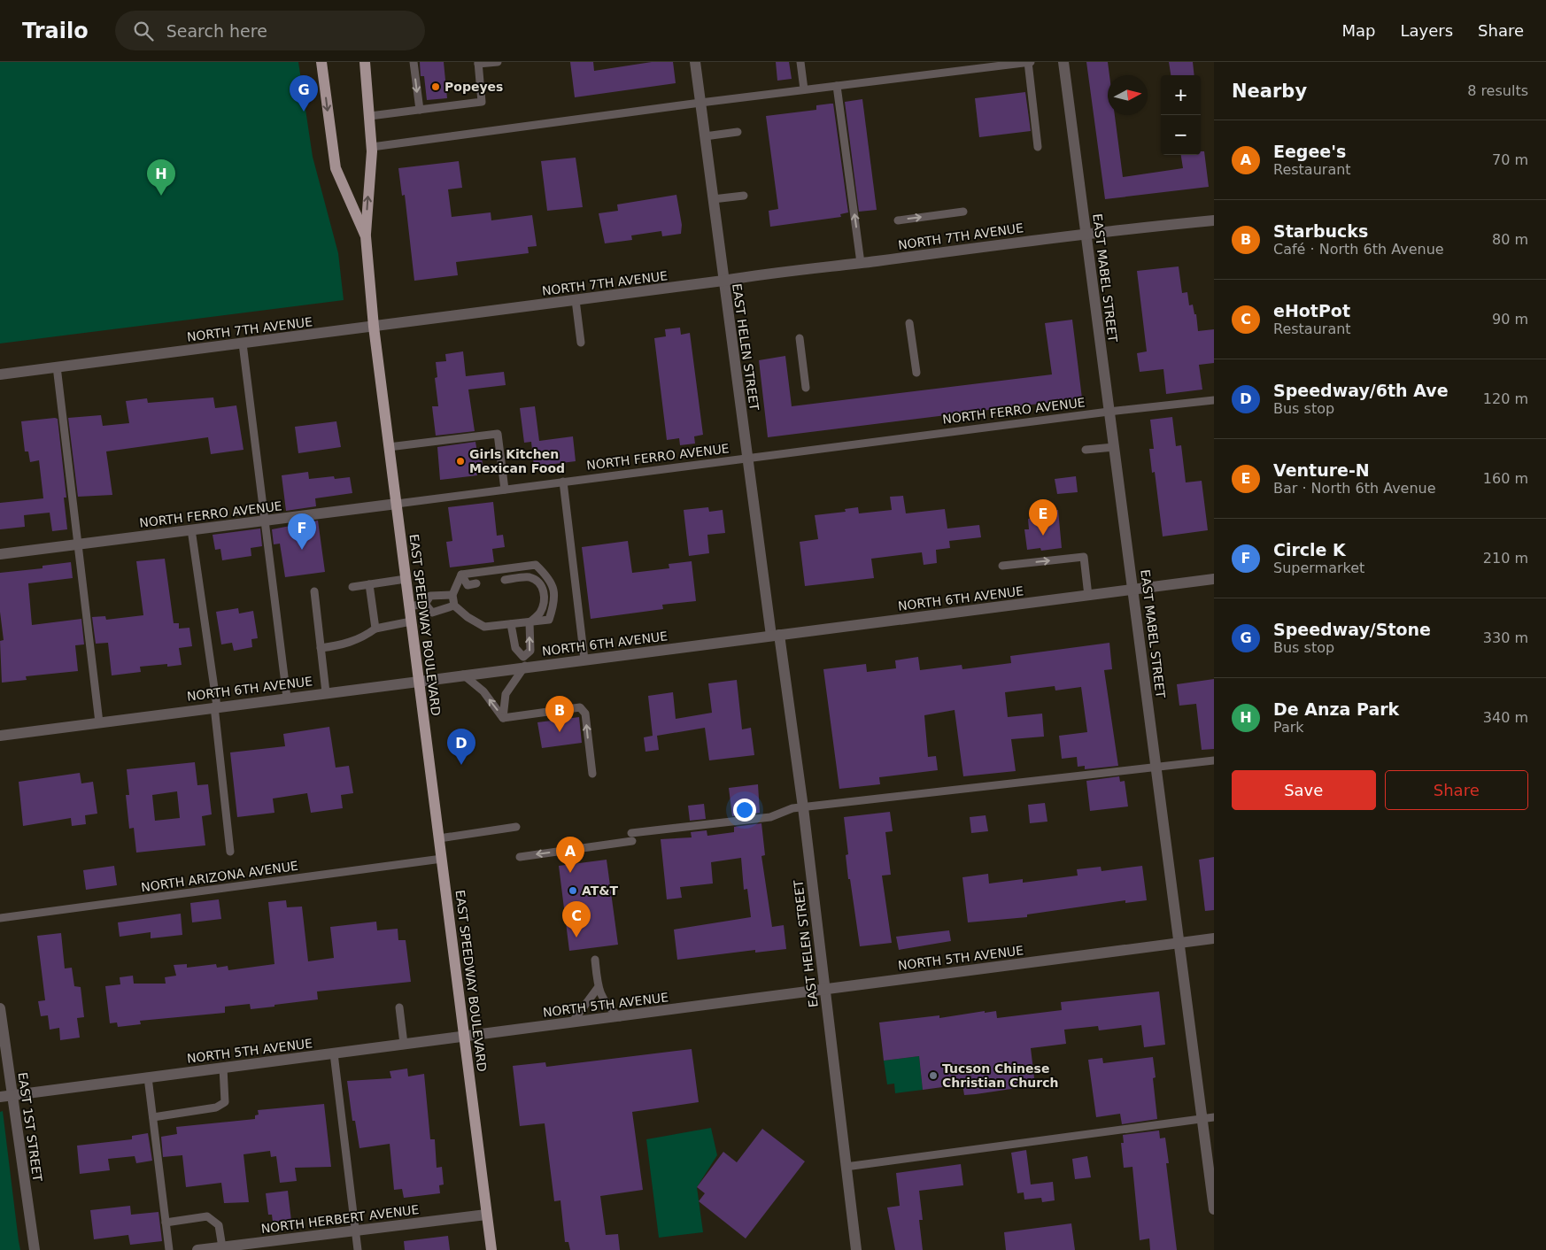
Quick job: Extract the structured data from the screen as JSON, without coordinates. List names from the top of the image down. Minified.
{"streets":{"main road":["EAST SPEEDWAY BOULEVARD"],"street":["NORTH 7TH AVENUE","EAST MABEL STREET","EAST HELEN STREET","NORTH FERRO AVENUE","NORTH 6TH AVENUE","NORTH 5TH AVENUE","EAST 1ST STREET","NORTH HERBERT AVENUE"],"lane":["NORTH ARIZONA AVENUE"]},"crossings":[["NORTH 7TH AVENUE","EAST MABEL STREET"],["NORTH 7TH AVENUE","EAST HELEN STREET"],["NORTH 7TH AVENUE","EAST SPEEDWAY BOULEVARD"],["EAST MABEL STREET","NORTH FERRO AVENUE"],["EAST MABEL STREET","NORTH 6TH AVENUE"],["EAST MABEL STREET","NORTH 5TH AVENUE"],["EAST HELEN STREET","NORTH FERRO AVENUE"],["EAST HELEN STREET","NORTH 6TH AVENUE"],["EAST HELEN STREET","NORTH 5TH AVENUE"],["NORTH FERRO AVENUE","EAST SPEEDWAY BOULEVARD"],["NORTH 6TH AVENUE","EAST SPEEDWAY BOULEVARD"],["EAST SPEEDWAY BOULEVARD","NORTH ARIZONA AVENUE"],["EAST SPEEDWAY BOULEVARD","NORTH 5TH AVENUE"],["EAST SPEEDWAY BOULEVARD","NORTH HERBERT AVENUE"],["NORTH 5TH AVENUE","EAST 1ST STREET"]],"places":["Popeyes","Girls Kitchen Mexican Food","AT&T","Tucson Chinese Christian Church"],"north":"right","page":{"header":"Trailo","search":"Search here","nav":["Map","Layers","Share"],"heading":["Nearby","8 results"],"map_buttons":["+","−"],"pins":["G","H","E","F","B","D","A","C"],"list":[{"mark":"A","name":"Eegee's","note":"Restaurant","value":"70 m"},{"mark":"B","name":"Starbucks","note":"Café · North 6th Avenue","value":"80 m"},{"mark":"C","name":"eHotPot","note":"Restaurant","value":"90 m"},{"mark":"D","name":"Speedway/6th Ave","note":"Bus stop","value":"120 m"},{"mark":"E","name":"Venture-N","note":"Bar · North 6th Avenue","value":"160 m"},{"mark":"F","name":"Circle K","note":"Supermarket","value":"210 m"},{"mark":"G","name":"Speedway/Stone","note":"Bus stop","value":"330 m"},{"mark":"H","name":"De Anza Park","note":"Park","value":"340 m"}],"buttons":["Save","Share"]}}
